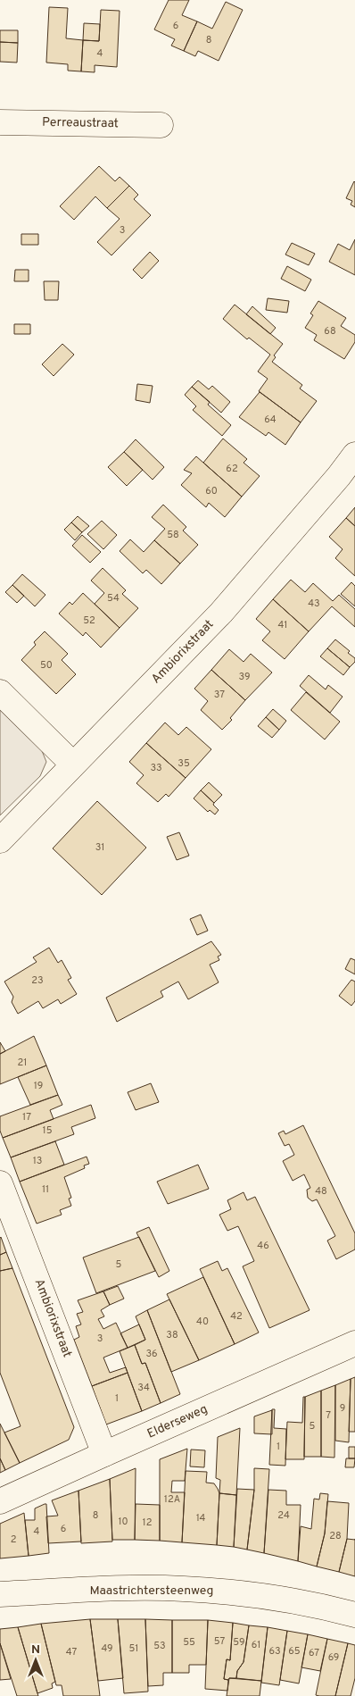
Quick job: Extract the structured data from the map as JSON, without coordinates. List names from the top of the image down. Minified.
{"streets":{"street":["Perreaustraat","Ambiorixstraat","Elderseweg","Maastrichtersteenweg"]},"crossings":[["Ambiorixstraat","Elderseweg"]],"house_numbers":["6","8","4","3","68","64","62","60","58","54","43","52","41","50","39","37","35","33","31","23","21","19","17","15","13","11","48","46","5","42","40","38","3","36","34","1","9","7","5","1","12A","8","24","14","10","12","6","4","28","2","57","55","59","61","53","49","51","63","65","47","67","69"],"north":"top"}
